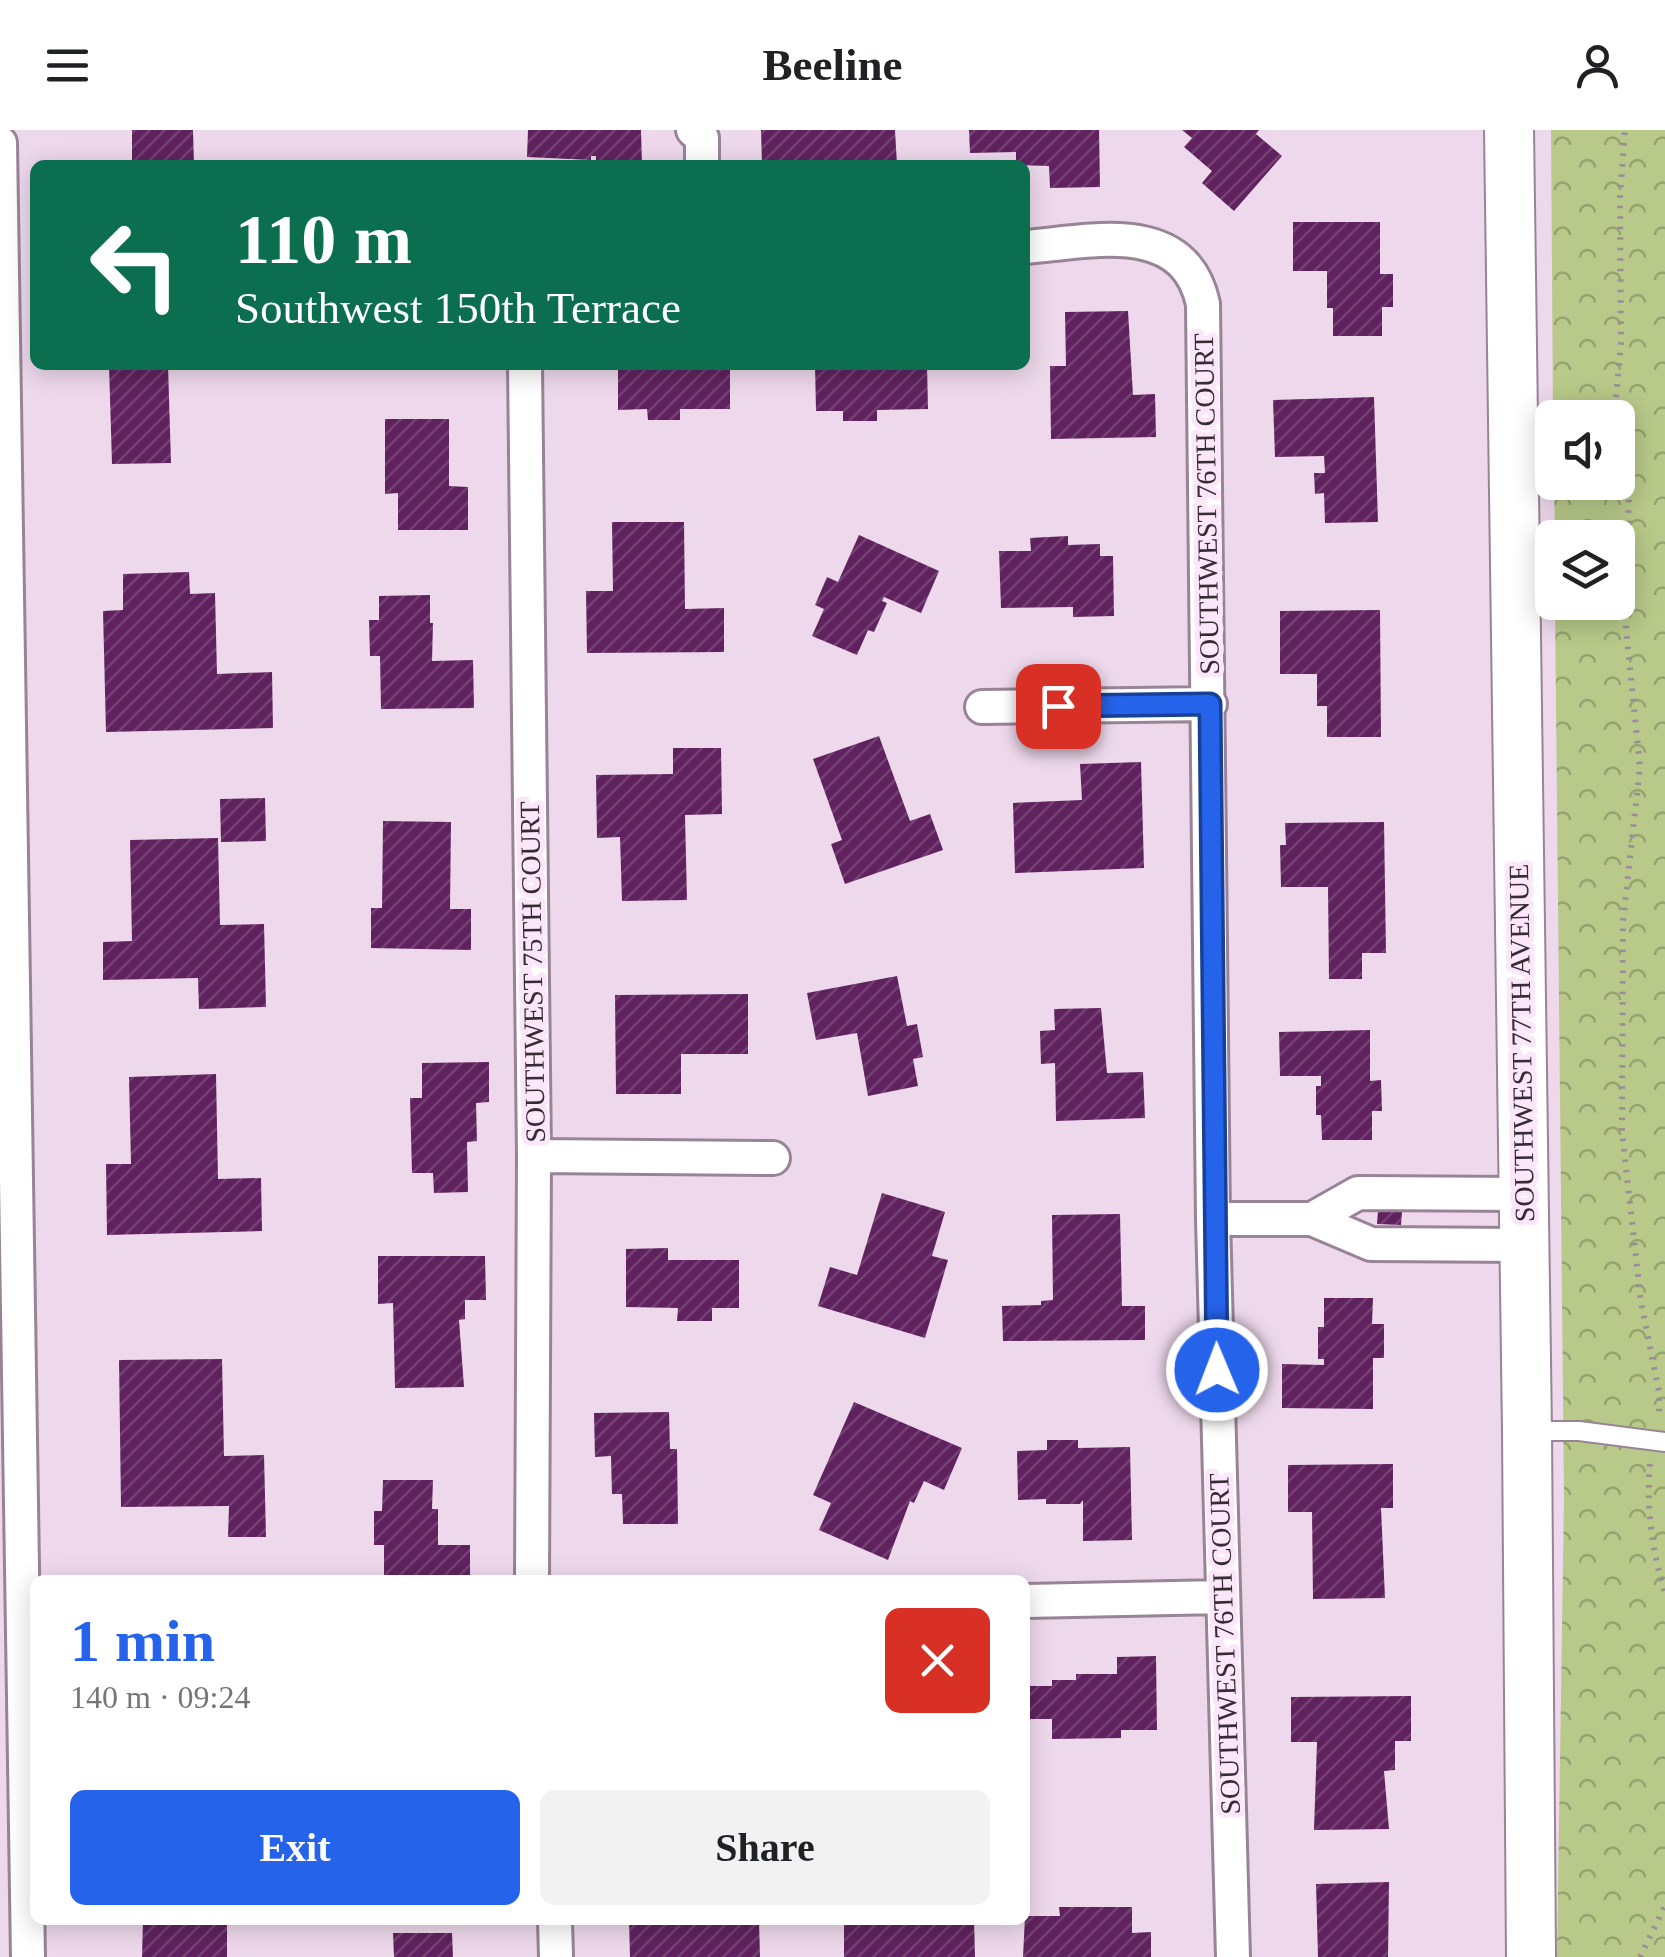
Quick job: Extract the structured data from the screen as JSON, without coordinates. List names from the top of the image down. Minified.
{"streets":{"street":["SOUTHWEST 76TH COURT","SOUTHWEST 75TH COURT","SOUTHWEST 77TH AVENUE"]},"page":{"header":"Beeline","turn":["110 m","Southwest 150th Terrace"],"heading":["1 min","140 m · 09:24"],"buttons":["Exit","Share"]}}
